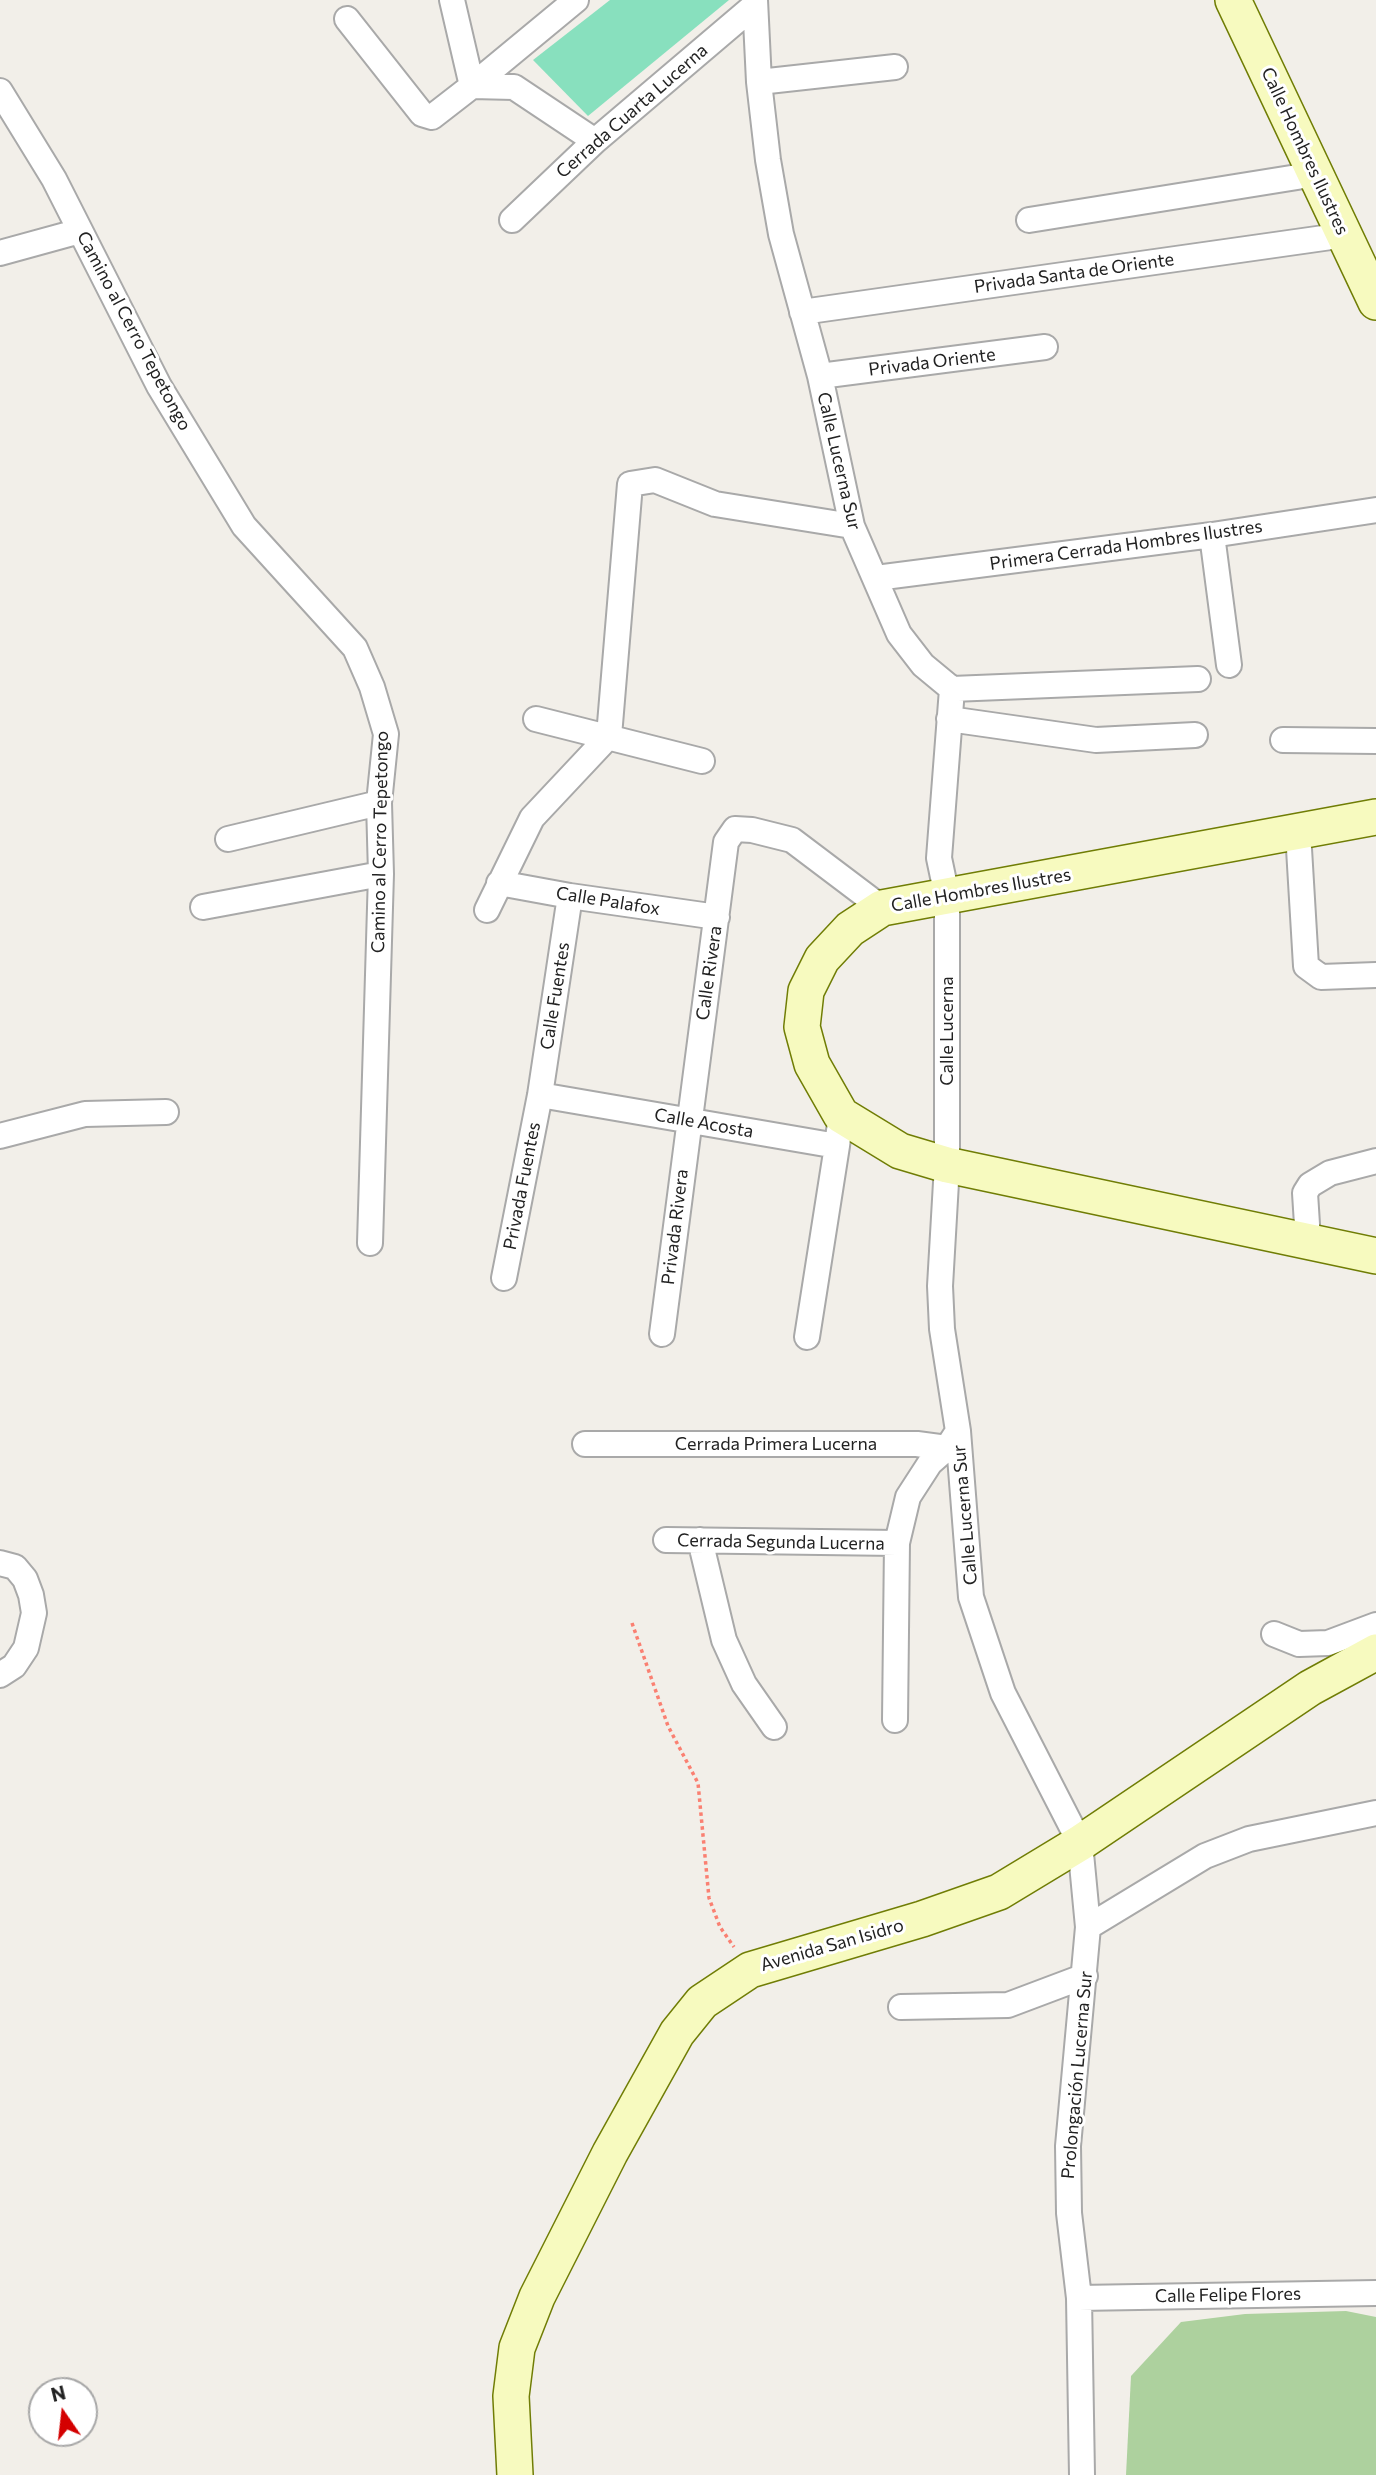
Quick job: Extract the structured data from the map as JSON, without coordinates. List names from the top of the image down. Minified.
{"streets":{"main road":["Calle Hombres Ilustres","Avenida San Isidro"],"street":["Cerrada Cuarta Lucerna","Privada Santa de Oriente","Camino al Cerro Tepetongo","Privada Oriente","Calle Lucerna Sur","Primera Cerrada Hombres Ilustres","Calle Palafox","Calle Rivera","Calle Fuentes","Calle Lucerna","Calle Acosta","Privada Fuentes","Privada Rivera","Cerrada Primera Lucerna","Cerrada Segunda Lucerna","Prolongación Lucerna Sur","Calle Felipe Flores"]},"crossings":[["Cerrada Cuarta Lucerna","Calle Lucerna Sur"],["Calle Hombres Ilustres","Privada Santa de Oriente"],["Calle Hombres Ilustres","Calle Lucerna Sur"],["Calle Hombres Ilustres","Calle Rivera"],["Calle Hombres Ilustres","Calle Lucerna"],["Calle Hombres Ilustres","Calle Acosta"],["Privada Santa de Oriente","Calle Lucerna Sur"],["Privada Oriente","Calle Lucerna Sur"],["Calle Lucerna Sur","Primera Cerrada Hombres Ilustres"],["Calle Lucerna Sur","Calle Lucerna"],["Calle Lucerna Sur","Cerrada Primera Lucerna"],["Calle Lucerna Sur","Avenida San Isidro"],["Calle Lucerna Sur","Prolongación Lucerna Sur"],["Calle Palafox","Calle Rivera"],["Calle Palafox","Calle Fuentes"],["Calle Rivera","Calle Acosta"],["Calle Rivera","Privada Rivera"],["Calle Fuentes","Calle Acosta"],["Calle Fuentes","Privada Fuentes"],["Calle Acosta","Privada Fuentes"],["Calle Acosta","Privada Rivera"],["Avenida San Isidro","Prolongación Lucerna Sur"],["Prolongación Lucerna Sur","Calle Felipe Flores"]],"north":"top"}
